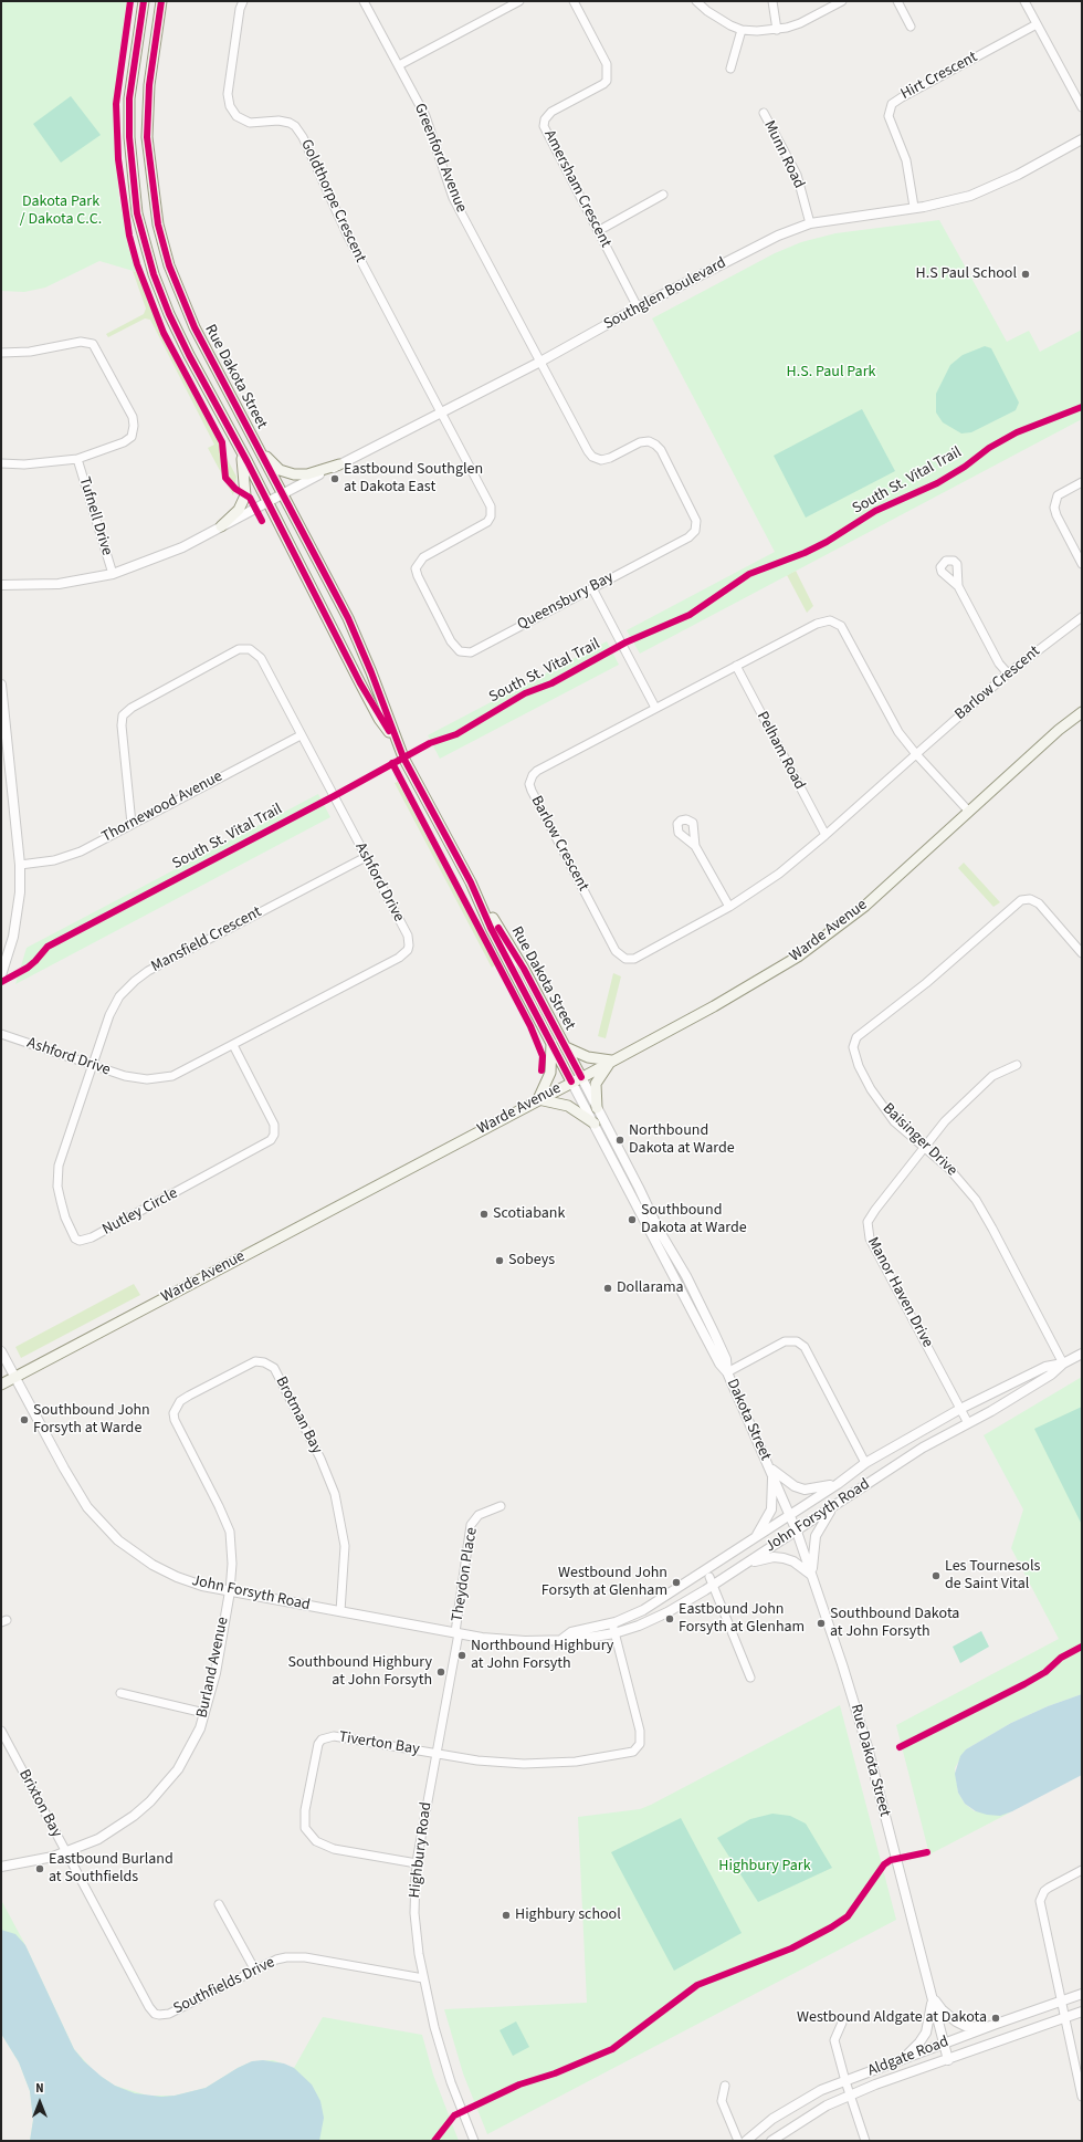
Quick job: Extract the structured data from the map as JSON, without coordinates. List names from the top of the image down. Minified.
{"streets":{"main road":["Rue Dakota Street","Warde Avenue"],"street":["Hirt Crescent","Munn Road","Greenford Avenue","Amersham Crescent","Goldthorpe Crescent","Southglen Boulevard","Tufnell Drive","Queensbury Bay","Barlow Crescent","Pelham Road","Thornewood Avenue","Ashford Drive","Mansfield Crescent","Baisinger Drive","Nutley Circle","Manor Haven Drive","Brotman Bay","Dakota Street","John Forsyth Road","Theydon Place","Burland Avenue","Tiverton Bay","Brixton Bay","Highbury Road","Southfields Drive","Aldgate Road"],"cycle path":["South St. Vital Trail"]},"crossings":[["Hirt Crescent","Southglen Boulevard"],["Munn Road","Southglen Boulevard"],["Greenford Avenue","Southglen Boulevard"],["Greenford Avenue","Queensbury Bay"],["Amersham Crescent","Southglen Boulevard"],["Goldthorpe Crescent","Southglen Boulevard"],["Goldthorpe Crescent","Queensbury Bay"],["Southglen Boulevard","Rue Dakota Street"],["Southglen Boulevard","Tufnell Drive"],["Southglen Boulevard","Queensbury Bay"],["Rue Dakota Street","Warde Avenue"],["Rue Dakota Street","Dakota Street"],["Rue Dakota Street","John Forsyth Road"],["Rue Dakota Street","Aldgate Road"],["Barlow Crescent","Pelham Road"],["Barlow Crescent","Warde Avenue"],["Thornewood Avenue","Ashford Drive"],["Ashford Drive","Mansfield Crescent"],["Ashford Drive","Nutley Circle"],["Warde Avenue","John Forsyth Road"],["Mansfield Crescent","Nutley Circle"],["Baisinger Drive","Manor Haven Drive"],["Baisinger Drive","John Forsyth Road"],["Manor Haven Drive","John Forsyth Road"],["Brotman Bay","John Forsyth Road"],["Brotman Bay","Burland Avenue"],["Dakota Street","John Forsyth Road"],["John Forsyth Road","Theydon Place"],["John Forsyth Road","Burland Avenue"],["John Forsyth Road","Tiverton Bay"],["John Forsyth Road","Highbury Road"],["Theydon Place","Highbury Road"],["Burland Avenue","Brixton Bay"],["Burland Avenue","Southfields Drive"],["Tiverton Bay","Highbury Road"],["Brixton Bay","Southfields Drive"],["Highbury Road","Southfields Drive"]],"parks":["Dakota Park / Dakota C.C.","H.S. Paul Park","Highbury Park"],"places":["H.S Paul School","Eastbound Southglen at Dakota East","Northbound Dakota at Warde","Scotiabank","Southbound Dakota at Warde","Sobeys","Dollarama","Southbound John Forsyth at Warde","Les Tournesols de Saint Vital","Westbound John Forsyth at Glenham","Eastbound John Forsyth at Glenham","Southbound Dakota at John Forsyth","Northbound Highbury at John Forsyth","Southbound Highbury at John Forsyth","Eastbound Burland at Southfields","Highbury school","Westbound Aldgate at Dakota"],"north":"top"}
